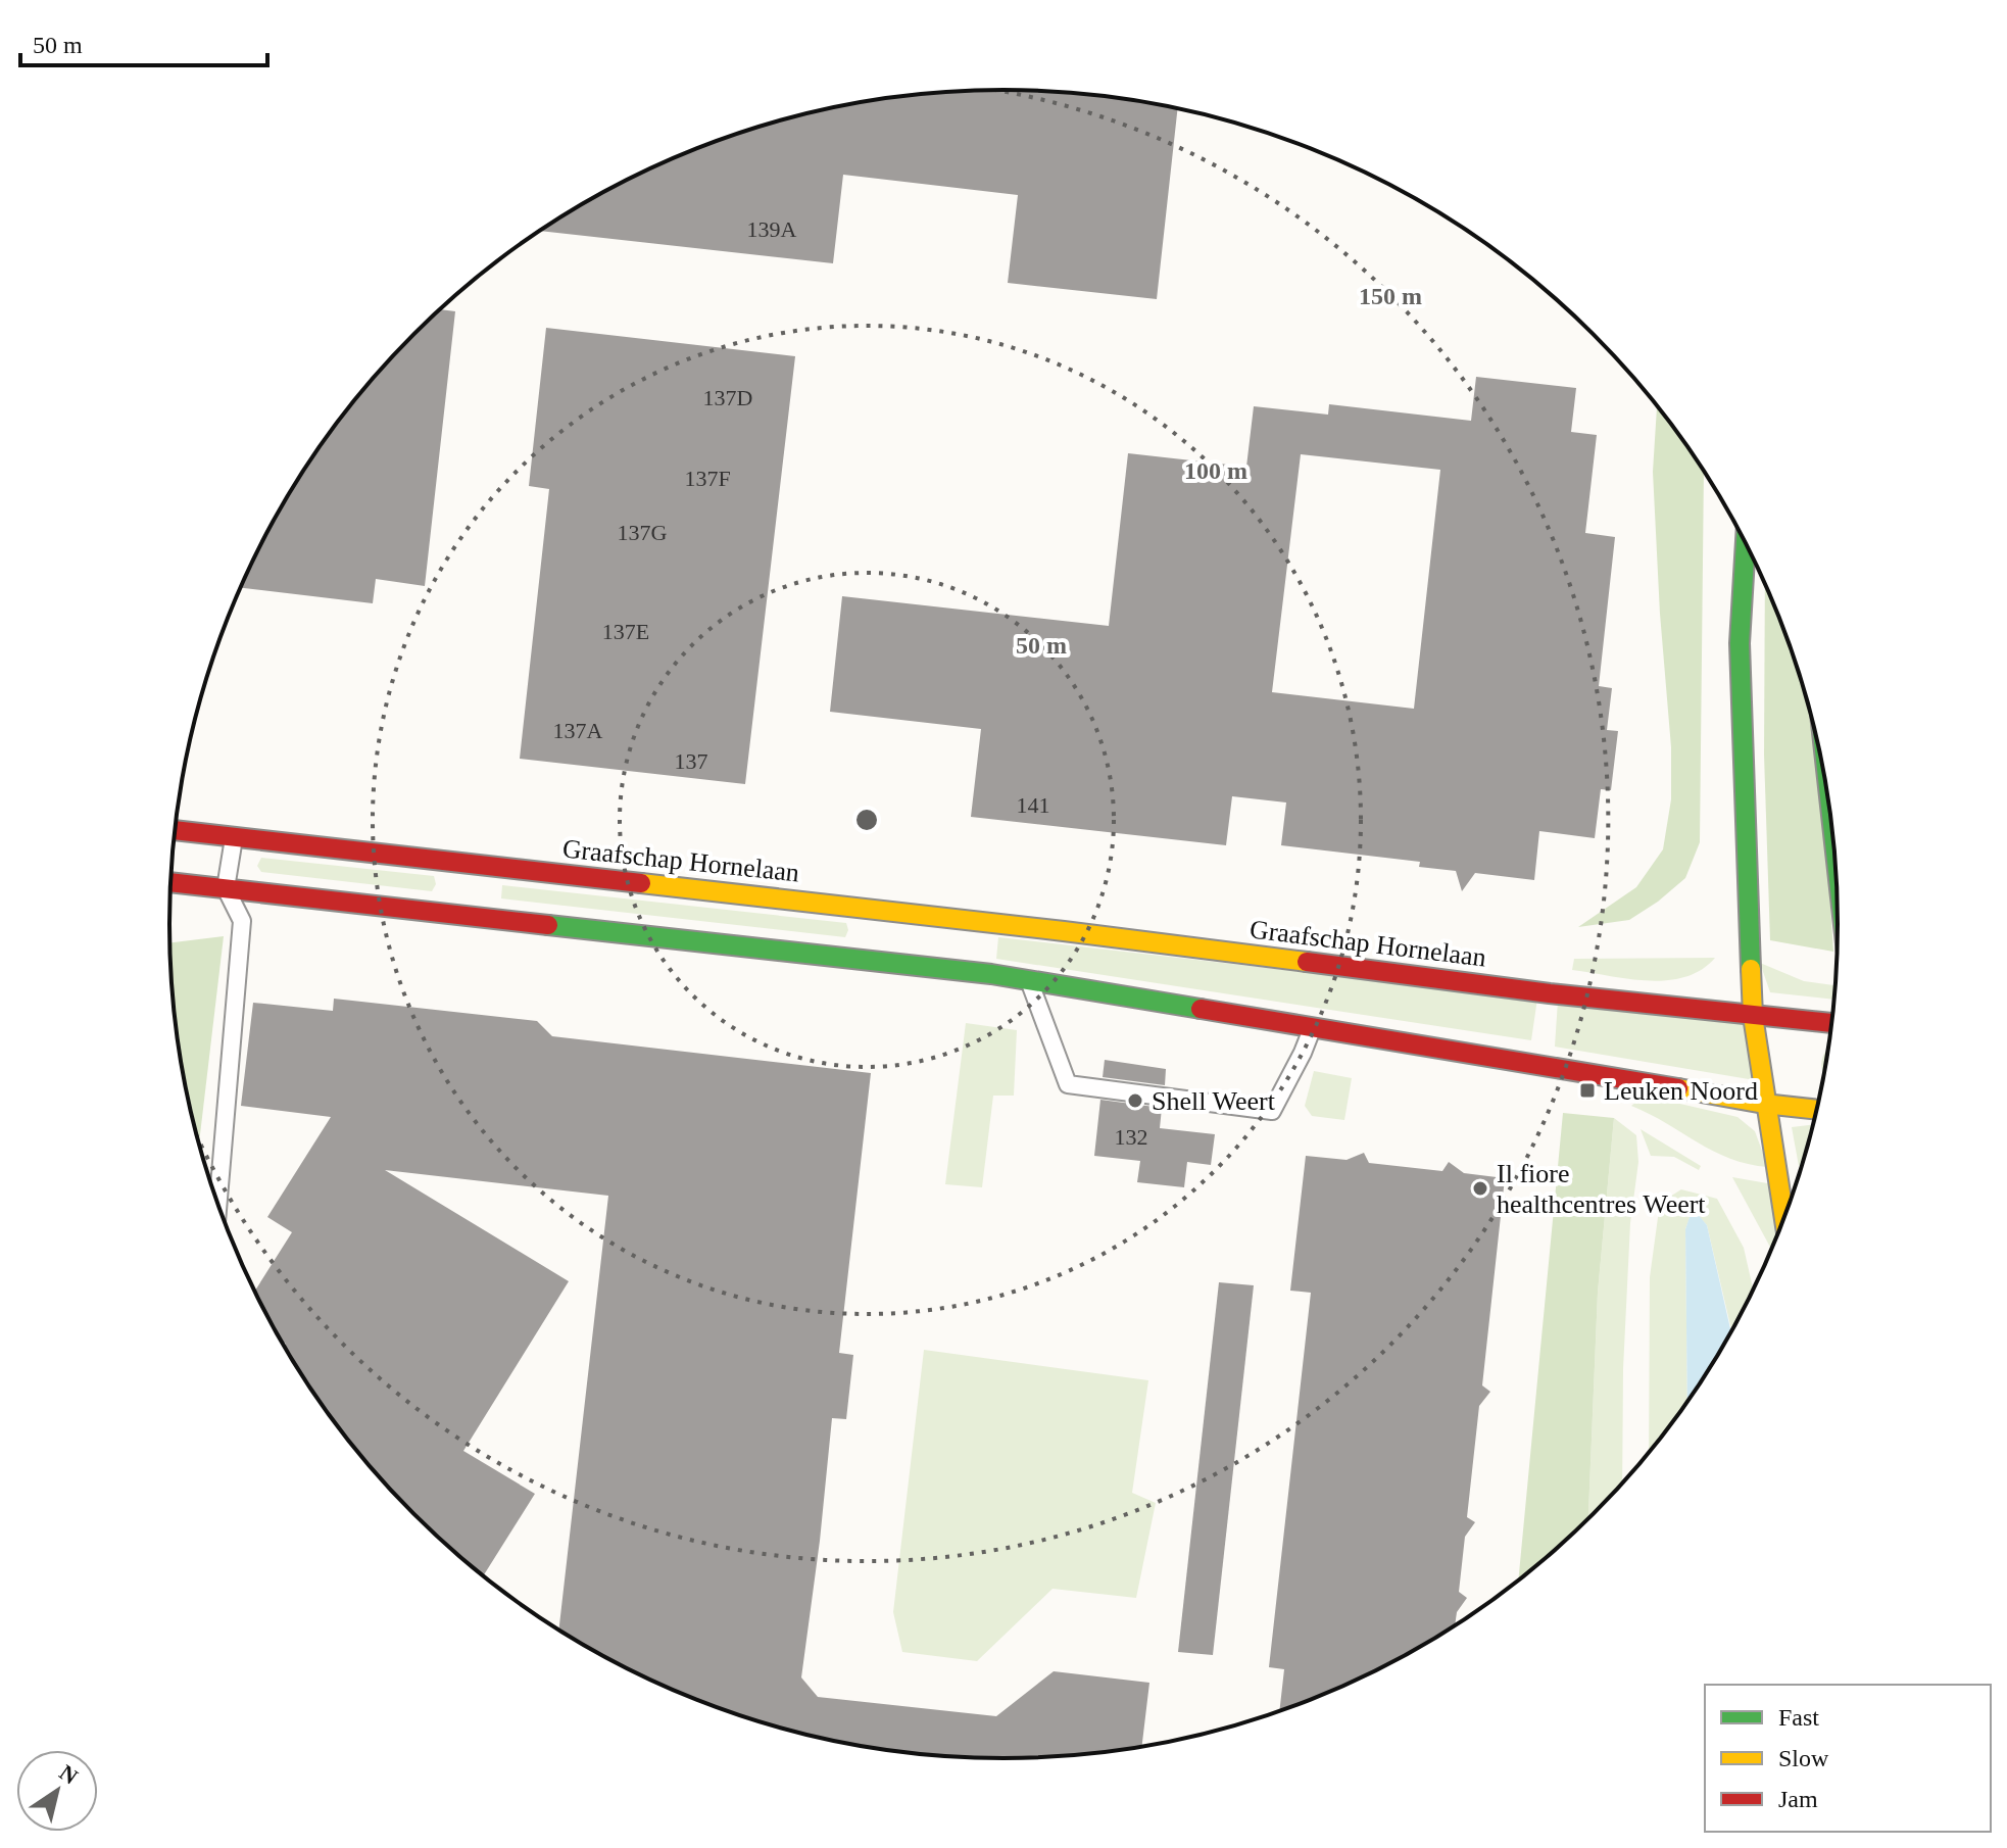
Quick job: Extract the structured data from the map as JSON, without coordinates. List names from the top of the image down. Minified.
{"streets":{"street":["Graafschap Hornelaan"]},"places":{"transit":["Leuken Noord"],"other":["Shell Weert","Il fiore healthcentres Weert"]},"house_numbers":["139A","137D","137F","137G","137E","137A","137","141","132"],"legend":["Fast","Slow","Jam"],"scale_bar":"50 m","north":"top right","rings":["150 m","100 m","50 m"]}
